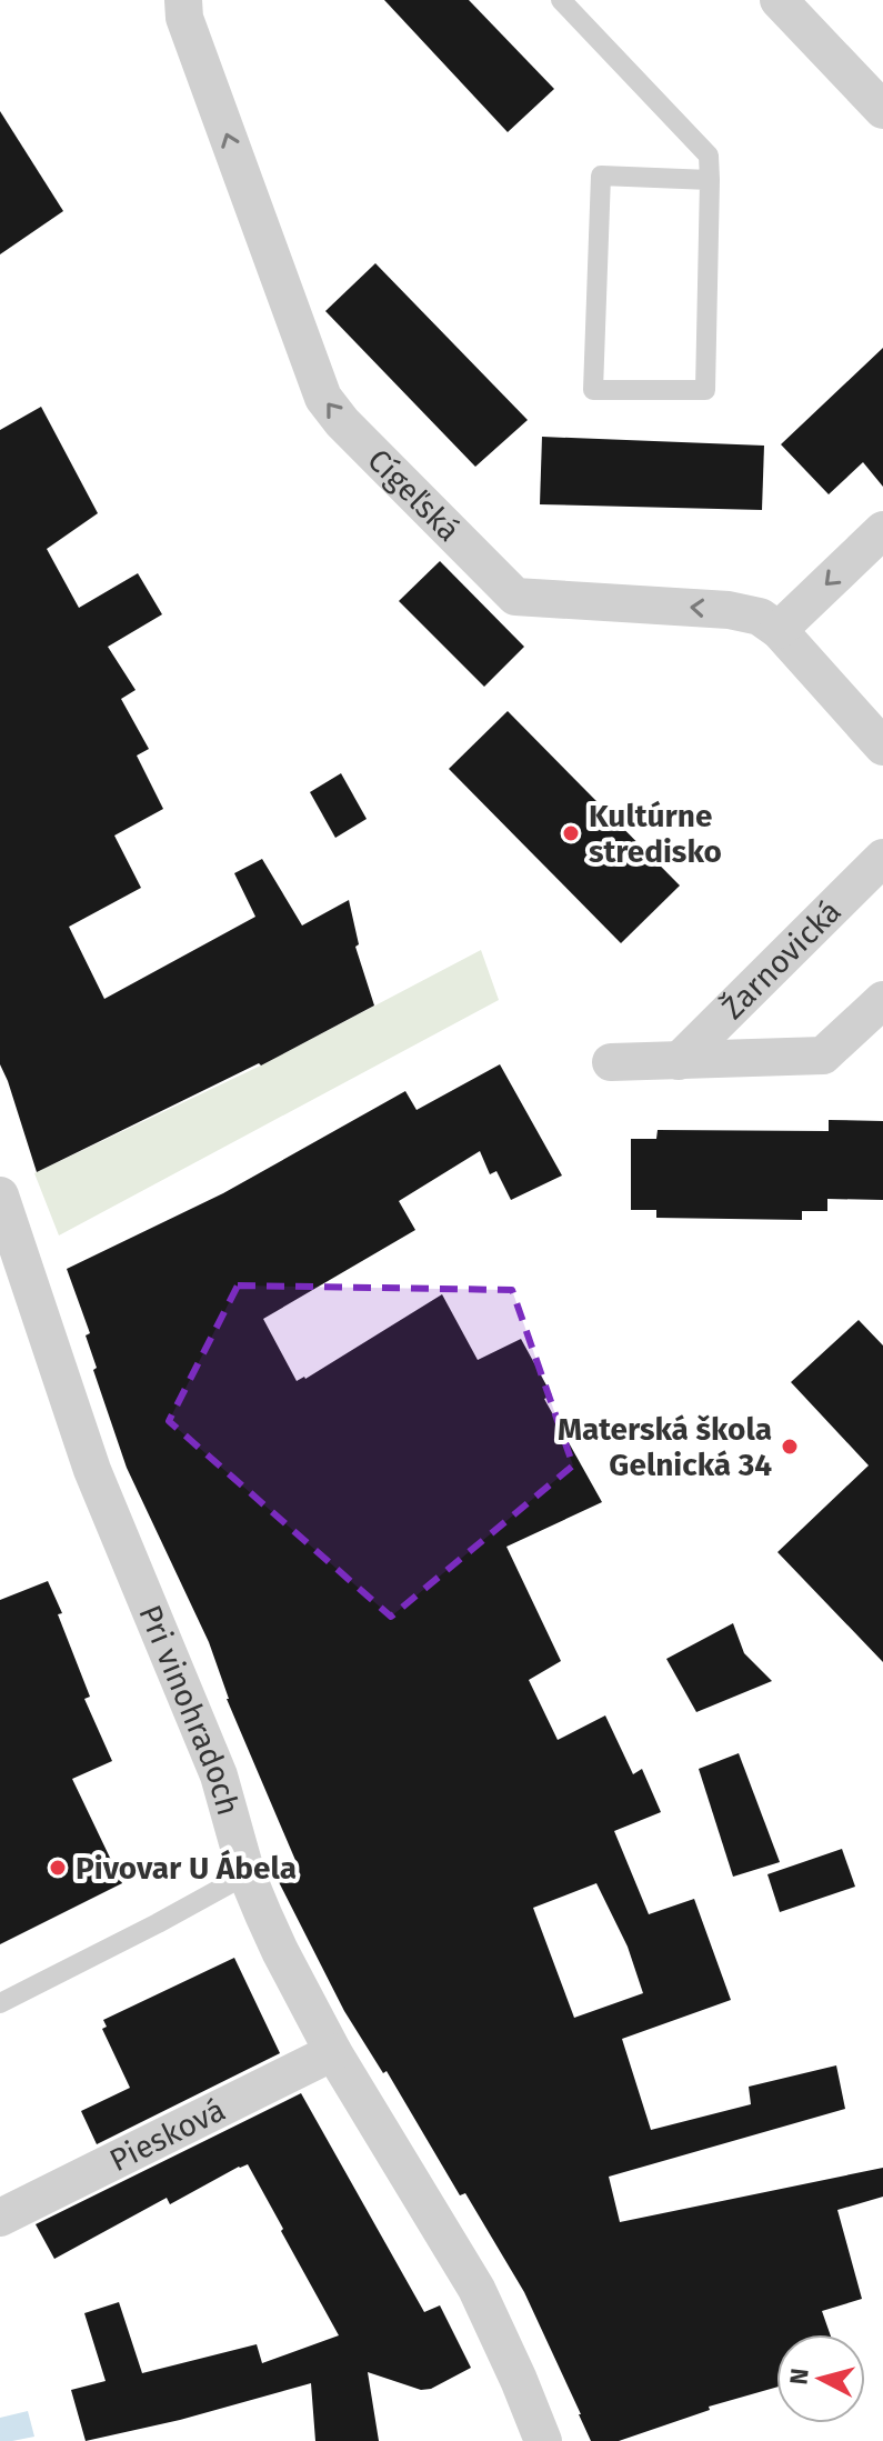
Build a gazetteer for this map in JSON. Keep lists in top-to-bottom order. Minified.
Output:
{"streets":{"street":["Cígeľská","Žarnovická","Pri vinohradoch","Piesková"]},"crossings":[["Pri vinohradoch","Piesková"]],"one_way":["Cígeľská"],"places":["Kultúrne stredisko","Materská škola Gelnická 34","Pivovar U Ábela"],"north":"left"}
